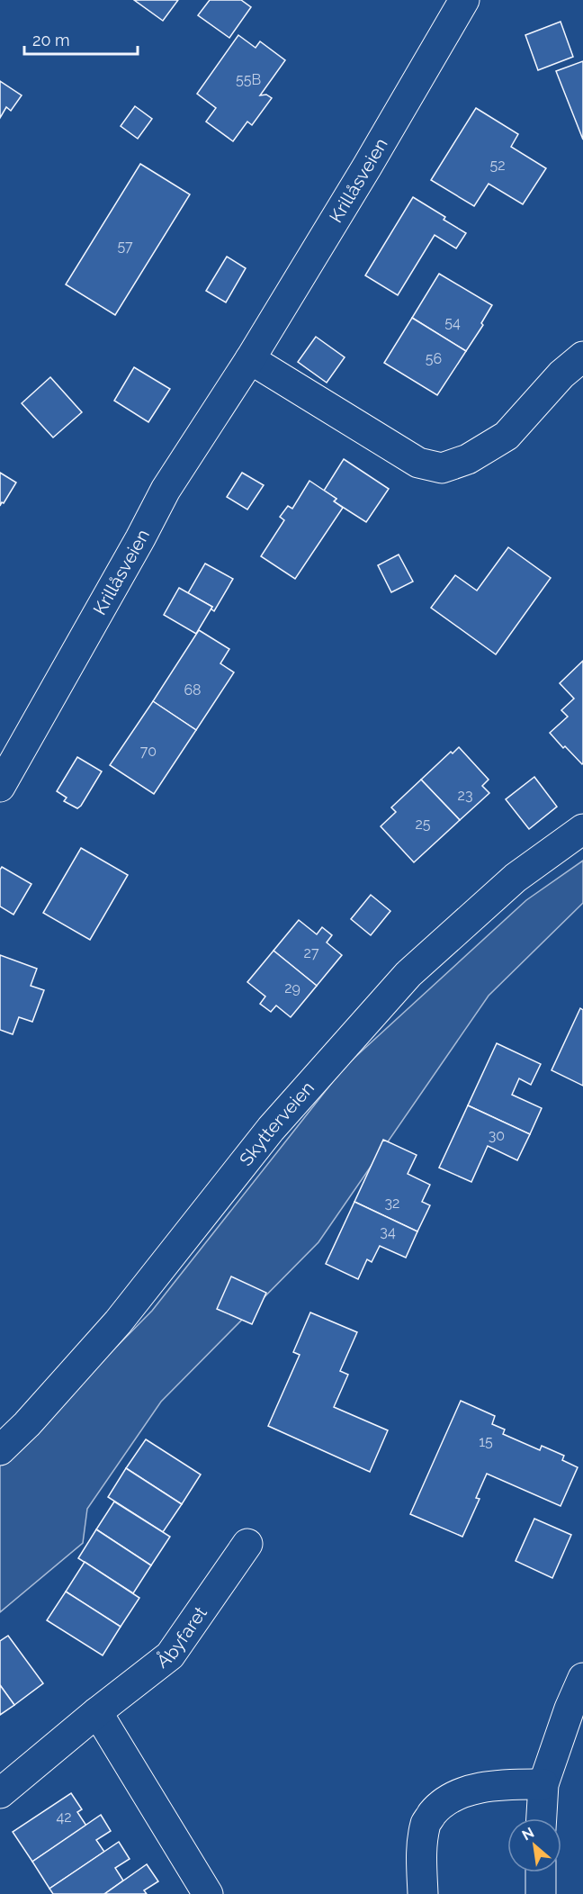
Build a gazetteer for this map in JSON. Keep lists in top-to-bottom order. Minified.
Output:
{"streets":{"street":["Krillåsveien","Skytterveien","Åbyfaret"]},"house_numbers":["55B","52","57","54","56","68","70","23","25","27","29","30","32","34","15","42"],"scale_bar":"20 m","north":"top left"}
